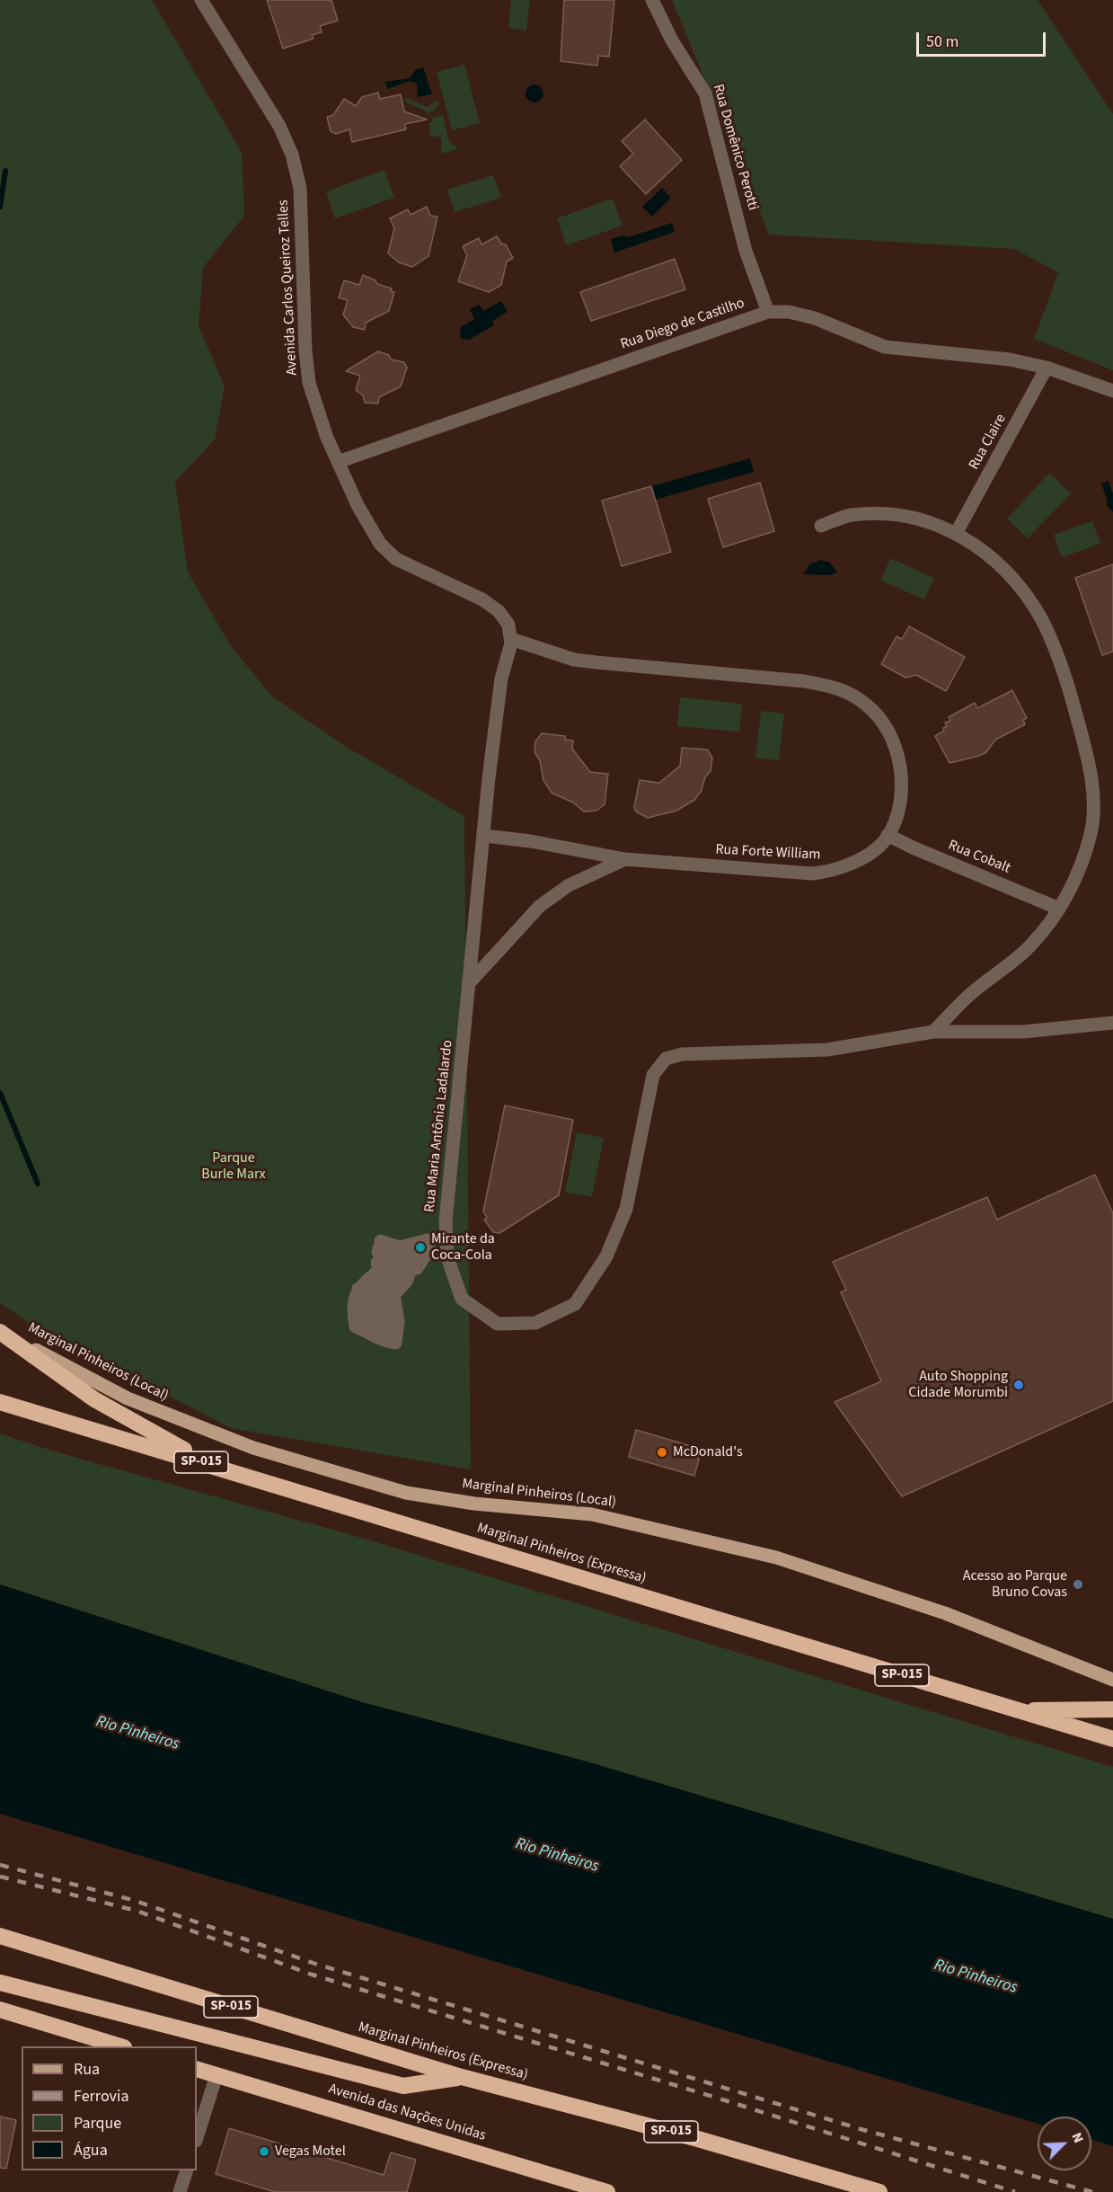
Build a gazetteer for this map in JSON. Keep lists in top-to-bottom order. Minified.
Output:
{"streets":{"highway":["SP-015","Marginal Pinheiros (Expressa)","Avenida das Nações Unidas"],"main road":["Marginal Pinheiros (Local)"],"street":["Rua Domênico Perotti","Avenida Carlos Queiroz Telles","Rua Diego de Castilho","Rua Claire","Rua Forte William","Rua Cobalt","Rua Maria Antônia Ladalardo"]},"crossings":[["Rua Domênico Perotti","Rua Diego de Castilho"],["Avenida Carlos Queiroz Telles","Rua Diego de Castilho"],["Avenida Carlos Queiroz Telles","Rua Forte William"],["Avenida Carlos Queiroz Telles","Rua Maria Antônia Ladalardo"],["Rua Diego de Castilho","Rua Claire"],["Rua Forte William","Rua Cobalt"],["Rua Forte William","Rua Maria Antônia Ladalardo"]],"water":["Rio Pinheiros"],"parks":["Parque Burle Marx"],"places":["Mirante da Coca-Cola","Auto Shopping Cidade Morumbi","McDonald's","Acesso ao Parque Bruno Covas","Vegas Motel"],"legend":["Rua","Ferrovia","Parque","Água"],"scale_bar":"50 m","north":"top right"}
